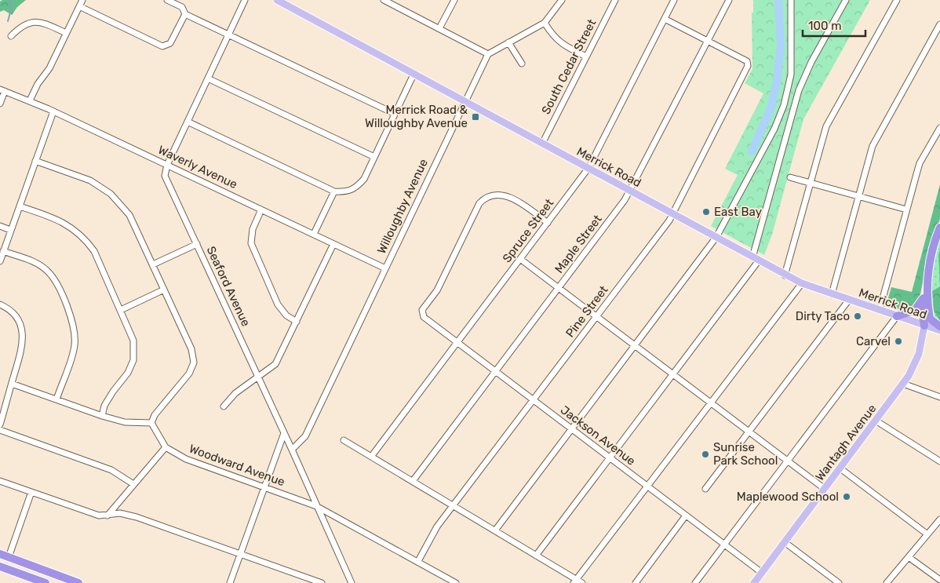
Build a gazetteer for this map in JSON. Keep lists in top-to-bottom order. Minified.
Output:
{"streets":{"main road":["Merrick Road","Wantagh Avenue"],"street":["South Cedar Street","Waverly Avenue","Willoughby Avenue","Spruce Street","Maple Street","Seaford Avenue","Pine Street","Jackson Avenue","Woodward Avenue"]},"crossings":[["South Cedar Street","Merrick Road"],["Waverly Avenue","Willoughby Avenue"],["Waverly Avenue","Seaford Avenue"],["Merrick Road","Willoughby Avenue"],["Merrick Road","Spruce Street"],["Merrick Road","Maple Street"],["Merrick Road","Pine Street"],["Merrick Road","Wantagh Avenue"],["Willoughby Avenue","Seaford Avenue"],["Spruce Street","Jackson Avenue"],["Maple Street","Pine Street"],["Maple Street","Jackson Avenue"],["Seaford Avenue","Woodward Avenue"],["Pine Street","Jackson Avenue"],["Pine Street","Woodward Avenue"],["Jackson Avenue","Wantagh Avenue"]],"places":{"transit":["Merrick Road & Willoughby Avenue"],"other":["East Bay","Dirty Taco","Carvel","Sunrise Park School","Maplewood School"]},"scale_bar":"100 m"}
